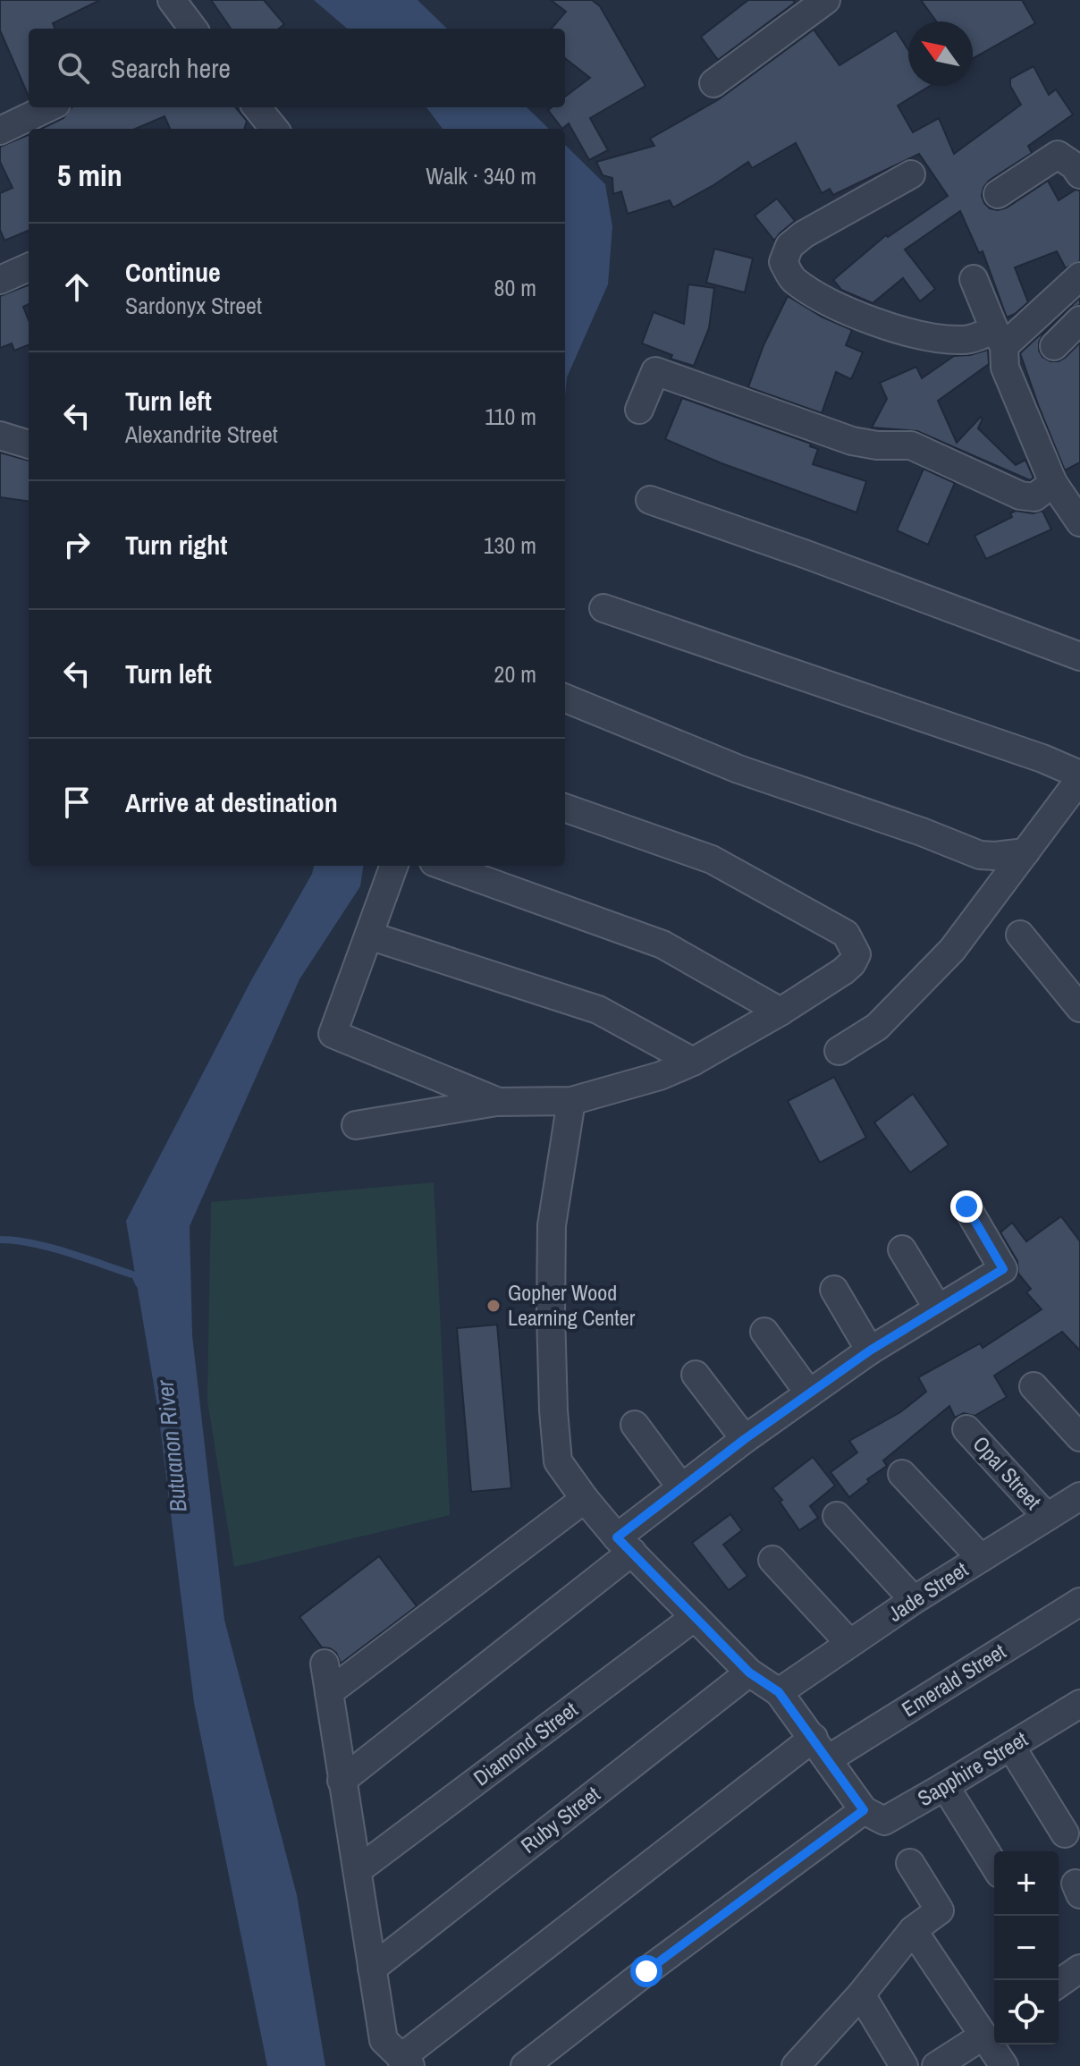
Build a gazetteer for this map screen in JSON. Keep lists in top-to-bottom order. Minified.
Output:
{"streets":{"street":["Opal Street","Jade Street","Emerald Street","Diamond Street","Sapphire Street","Ruby Street"]},"crossings":[["Opal Street","Jade Street"]],"water":["Butuanon River"],"places":["Gopher Wood Learning Center"],"north":"top left","page":{"search":"Search here","heading":["5 min","Walk · 340 m"],"list":[["Continue","Sardonyx Street","80 m"],["Turn left","Alexandrite Street","110 m"],["Turn right","130 m"],["Turn left","20 m"],"Arrive at destination"],"map_buttons":["+","−"]}}
